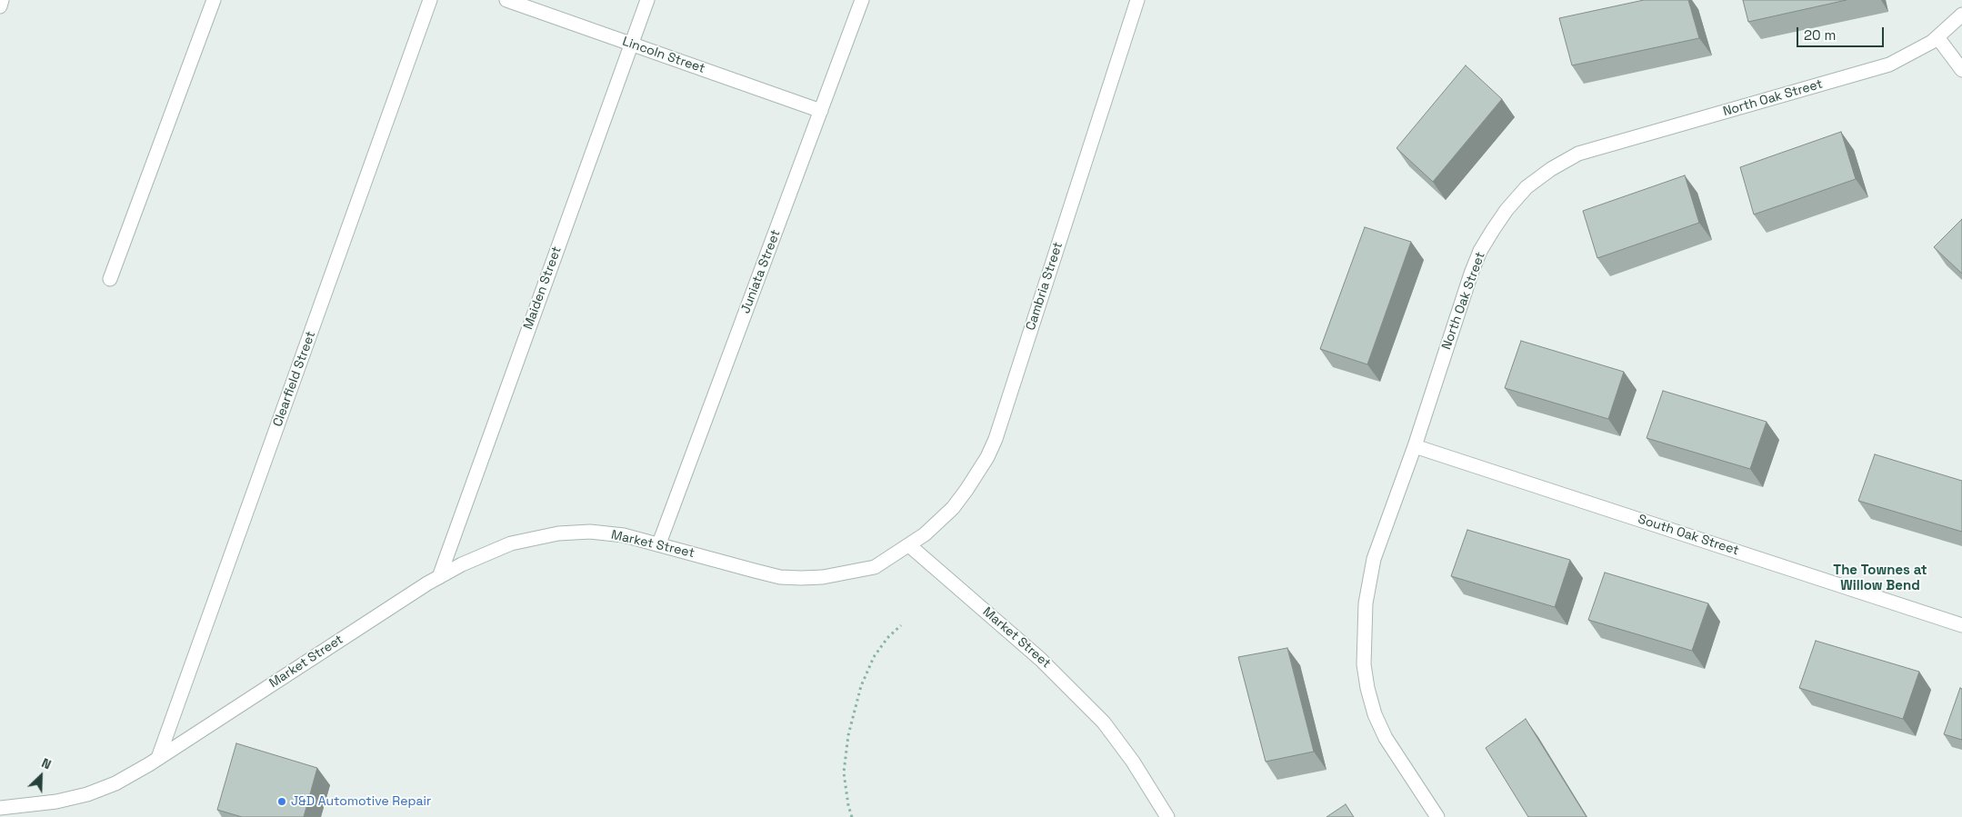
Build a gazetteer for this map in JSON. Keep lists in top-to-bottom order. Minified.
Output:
{"streets":{"street":["Lincoln Street","North Oak Street","Juniata Street","Cambria Street","Maiden Street","Clearfield Street","South Oak Street","Market Street"]},"crossings":[["Lincoln Street","Juniata Street"],["Lincoln Street","Maiden Street"],["North Oak Street","South Oak Street"],["Juniata Street","Market Street"],["Cambria Street","Market Street"],["Maiden Street","Market Street"],["Clearfield Street","Market Street"]],"districts":["The Townes at Willow Bend"],"places":["J&D Automotive Repair"],"scale_bar":"20 m","north":"top right"}
